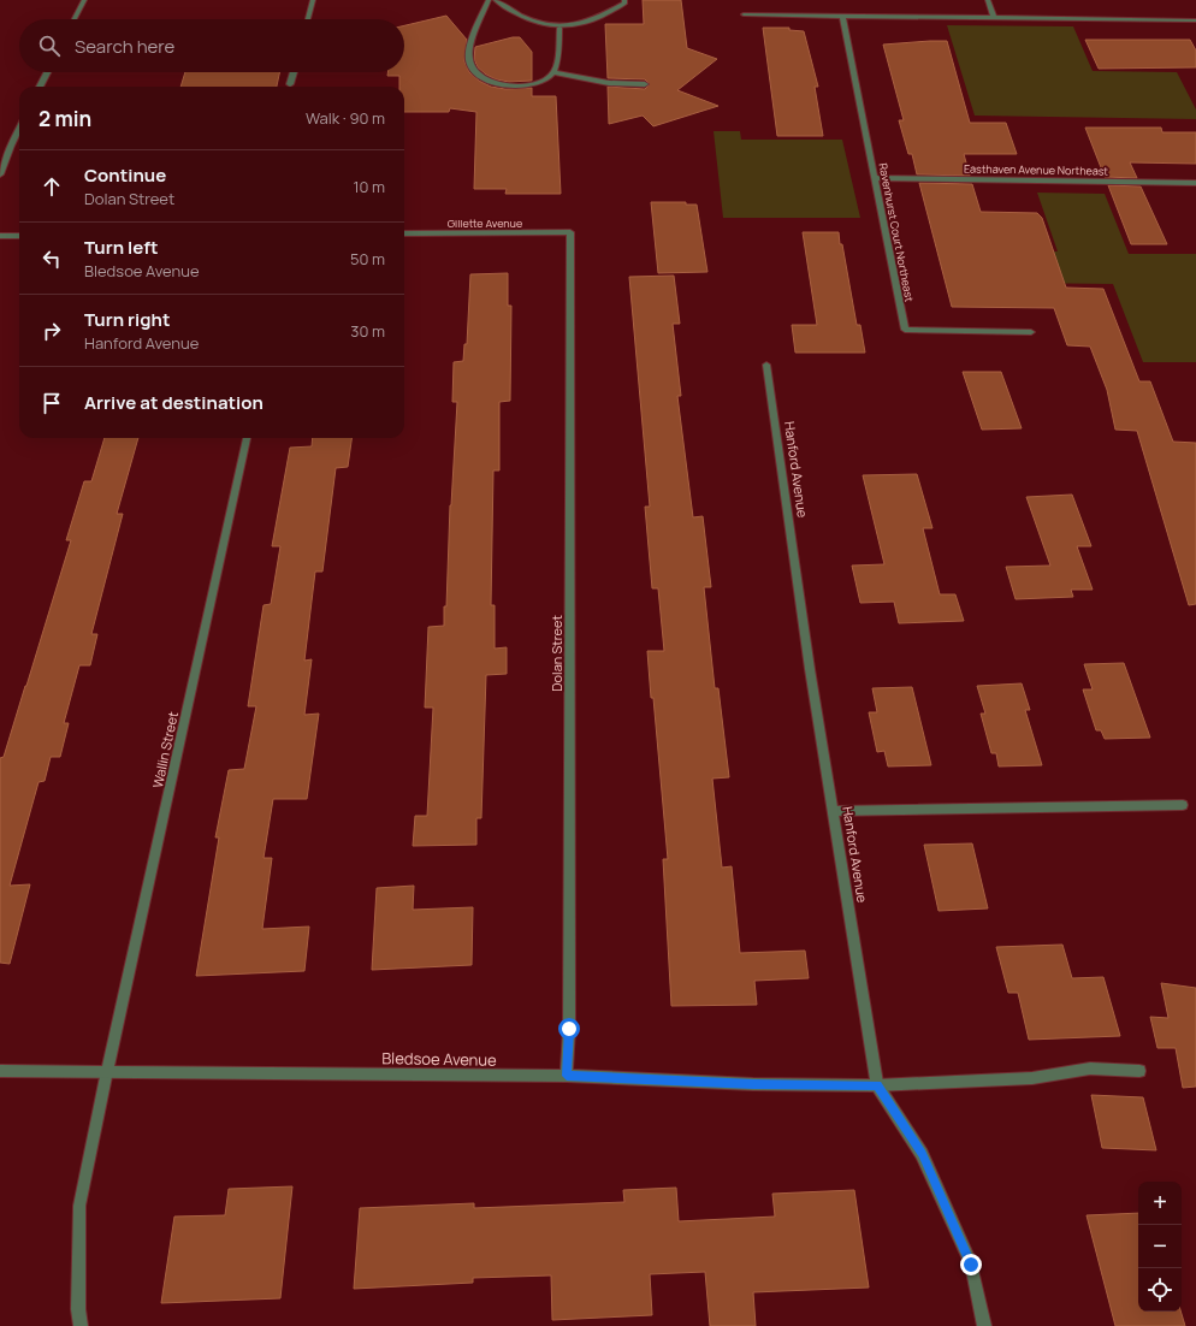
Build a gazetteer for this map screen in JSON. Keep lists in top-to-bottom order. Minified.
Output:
{"streets":{"street":["Easthaven Avenue Northeast","Gillette Avenue","Ravenhurst Court Northeast","Hanford Avenue","Dolan Street","Wallin Street","Bledsoe Avenue"]},"crossings":[["Easthaven Avenue Northeast","Ravenhurst Court Northeast"],["Gillette Avenue","Dolan Street"],["Hanford Avenue","Bledsoe Avenue"],["Dolan Street","Bledsoe Avenue"],["Wallin Street","Bledsoe Avenue"]],"page":{"search":"Search here","heading":["2 min","Walk · 90 m"],"list":[["Continue","Dolan Street","10 m"],["Turn left","Bledsoe Avenue","50 m"],["Turn right","Hanford Avenue","30 m"],"Arrive at destination"],"map_buttons":["+","−"]}}
